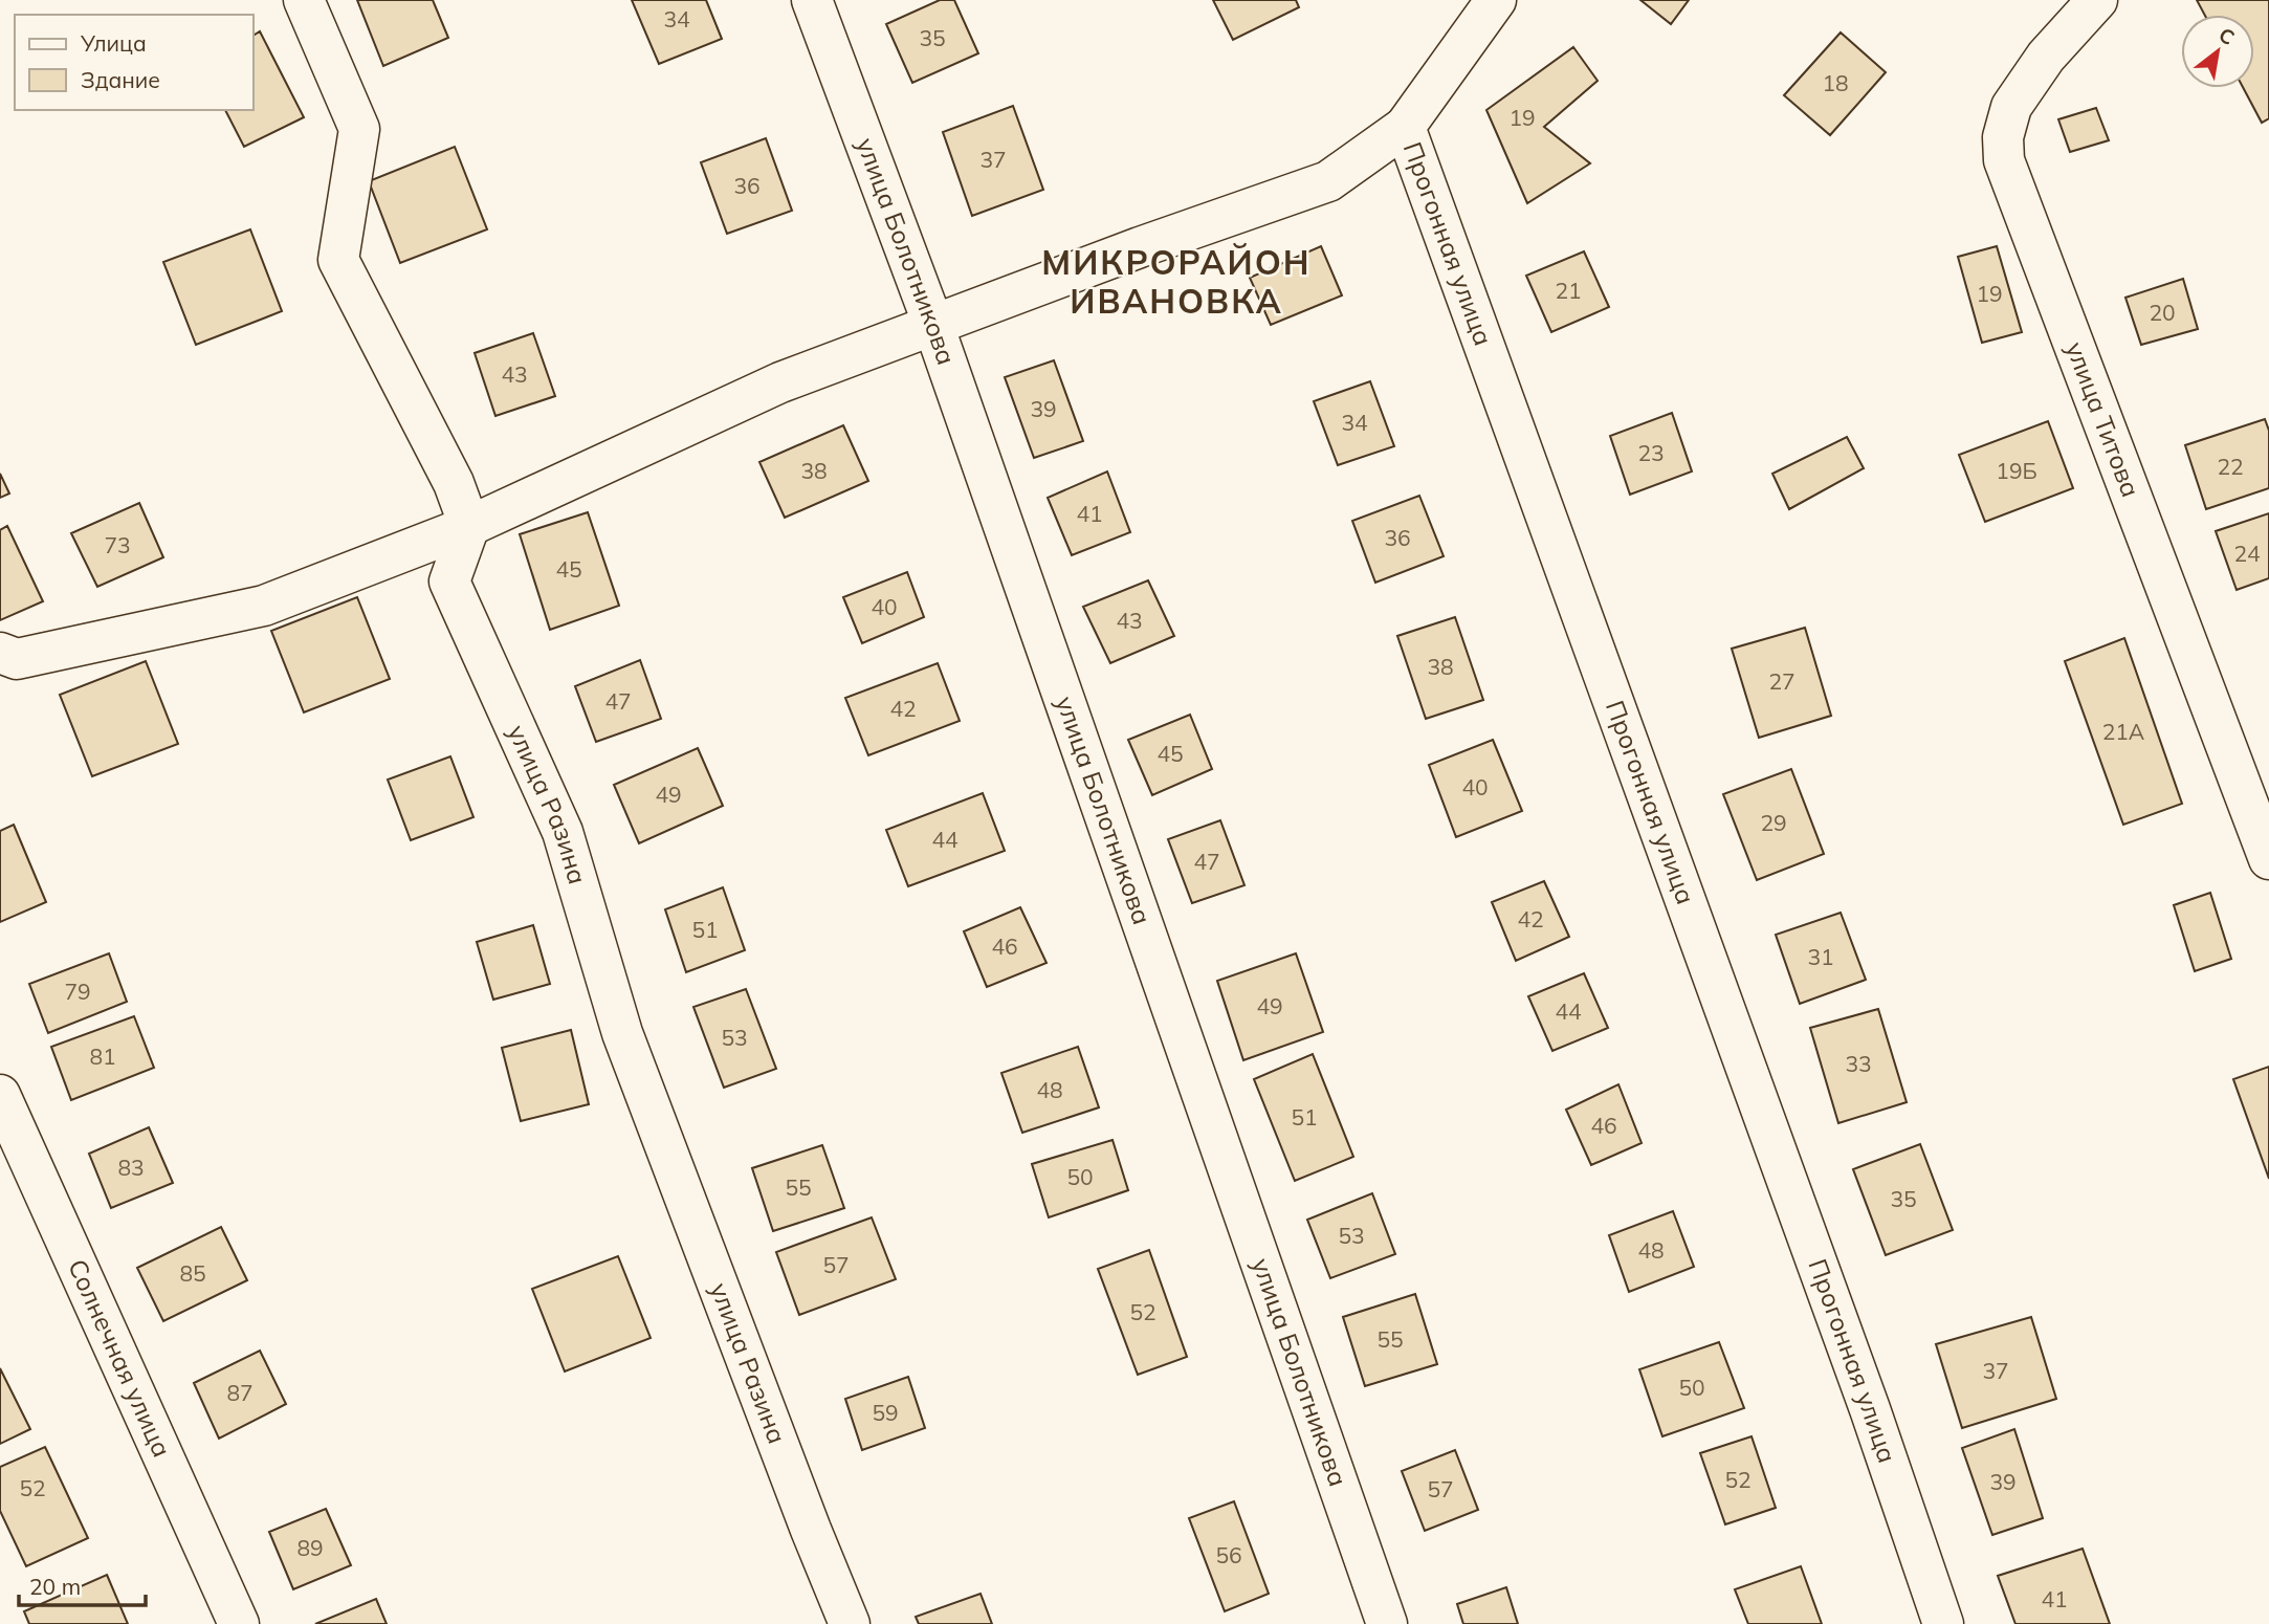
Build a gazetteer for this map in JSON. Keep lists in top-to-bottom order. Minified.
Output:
{"streets":{"street":["Прогонная улица","улица Болотникова","улица Титова","улица Разина","Солнечная улица"]},"districts":["МИКРОРАЙОН ИВАНОВКА"],"house_numbers":["34","35","18","19","37","36","21","19","20","43","39","34","23","22","38","19Б","41","36","73","24","45","40","43","38","27","47","42","21А","45","40","49","29","44","47","42","51","46","31","79","49","44","53","81","33","48","51","46","83","50","55","35","53","48","57","85","52","55","37","50","87","59","52","39","52","57","89","56","41"],"legend":["Улица","Здание"],"scale_bar":"20 m","north":"top right"}
